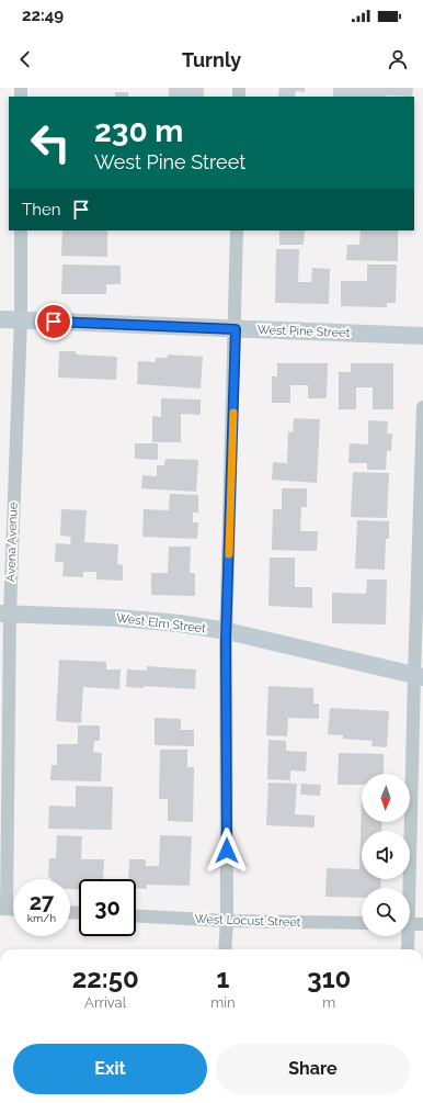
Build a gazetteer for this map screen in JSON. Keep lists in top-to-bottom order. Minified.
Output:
{"streets":{"street":["West Pine Street","Avena Avenue","West Elm Street","West Locust Street"]},"crossings":[["West Pine Street","Avena Avenue"],["Avena Avenue","West Elm Street"]],"north":"bottom","page":{"status":"22:49","header":"Turnly","turn":["230 m","West Pine Street"],"then":"Then","speed":"27 km/h","limit":"30","eta":["22:50","Arrival","1","min","310","m"],"buttons":["Exit","Share"]}}
